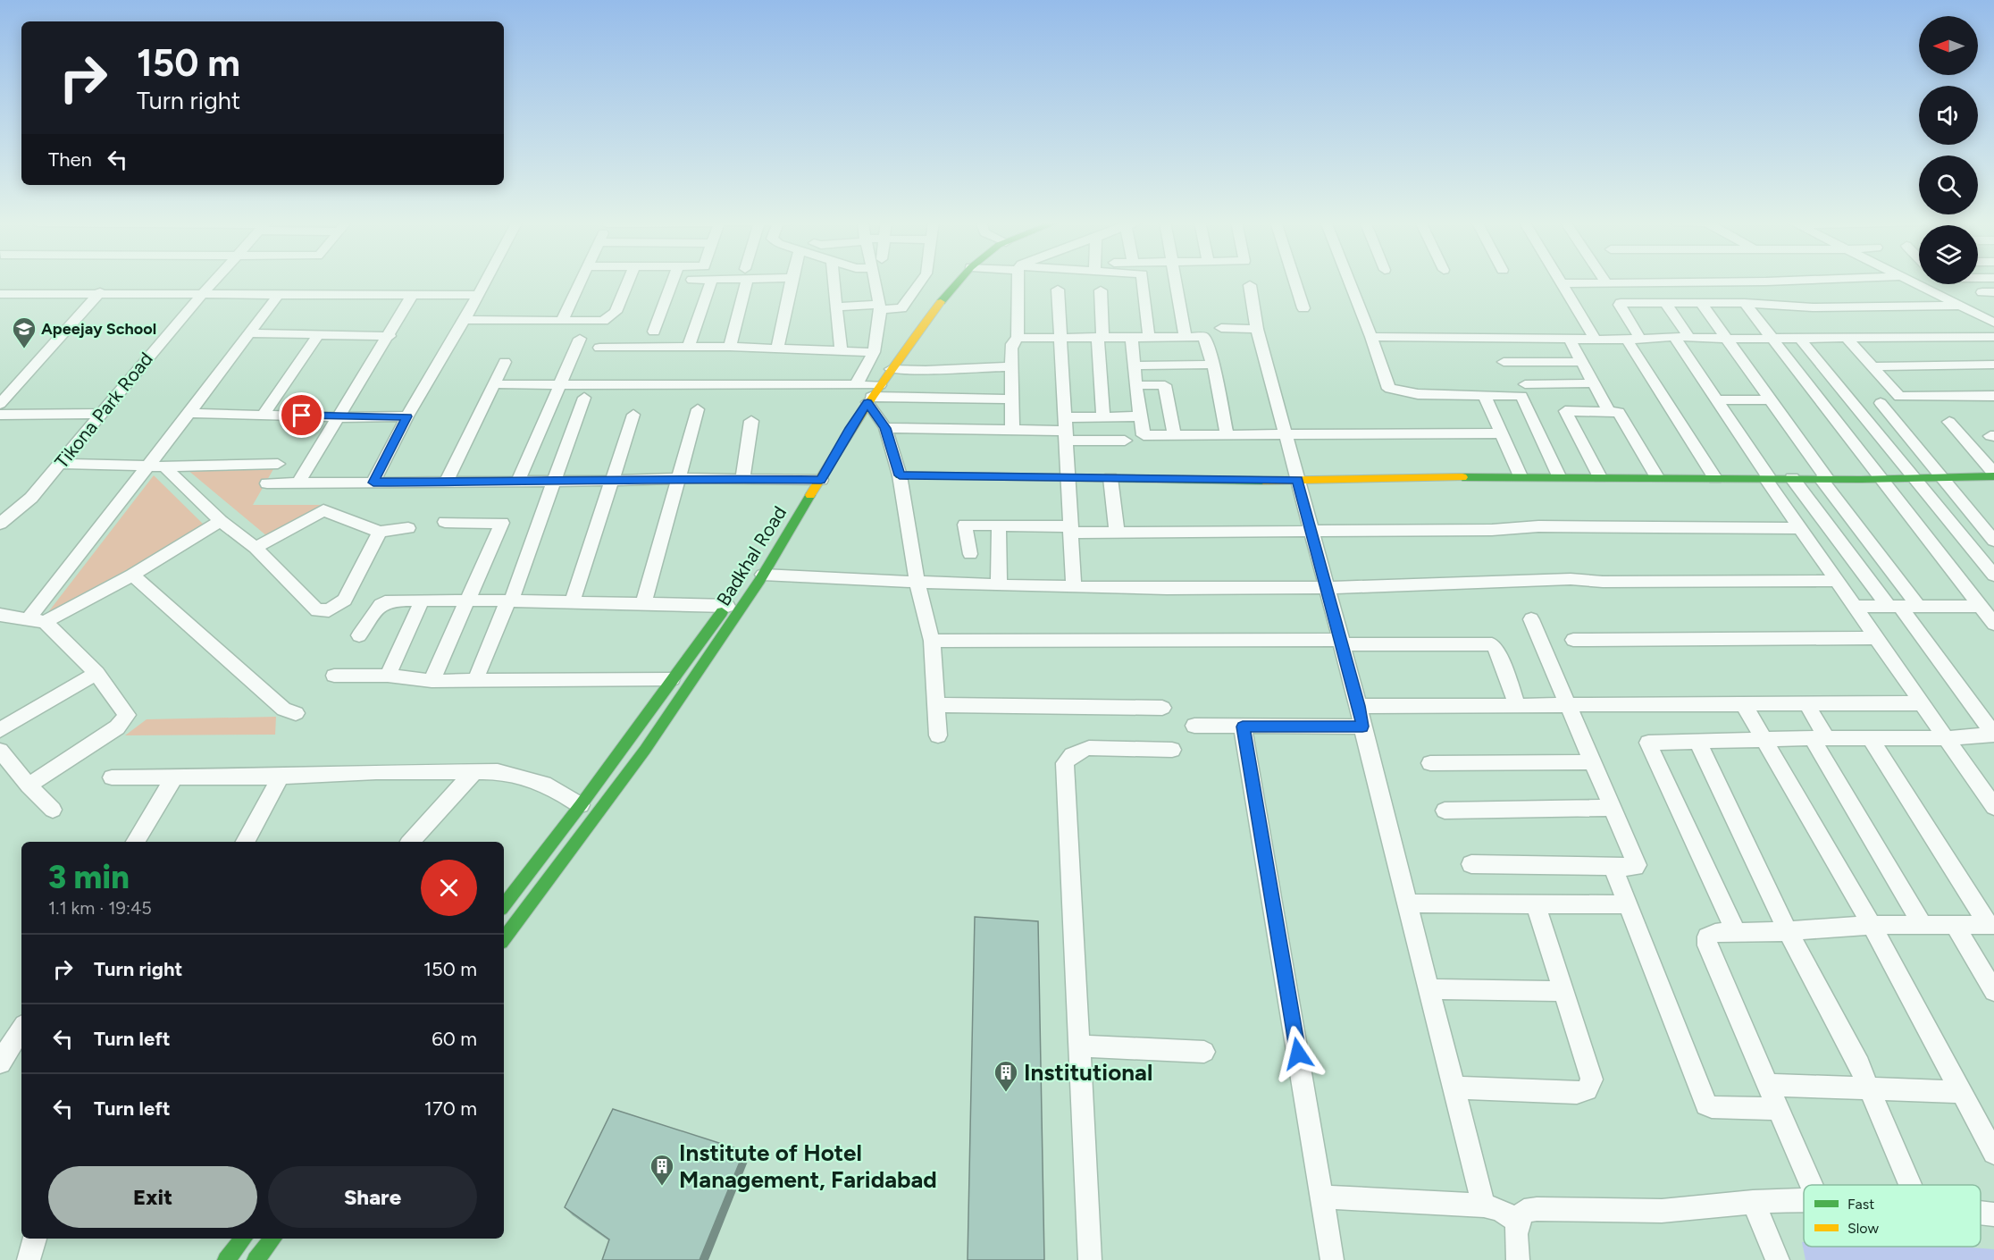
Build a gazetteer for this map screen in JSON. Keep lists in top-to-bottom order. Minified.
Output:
{"streets":{"street":["Tikona Park Road","Badkhal Road"]},"places":{"school or university":["Apeejay School"],"building":["Institutional","Institute of Hotel Management, Faridabad"]},"legend":["Fast","Slow"],"north":"left","page":{"turn":["150 m","Turn right"],"then":"Then","heading":["3 min","1.1 km · 19:45"],"list":[{"name":"Turn right","value":"150 m"},{"name":"Turn left","value":"60 m"},{"name":"Turn left","value":"170 m"}],"buttons":["Exit","Share"]}}
